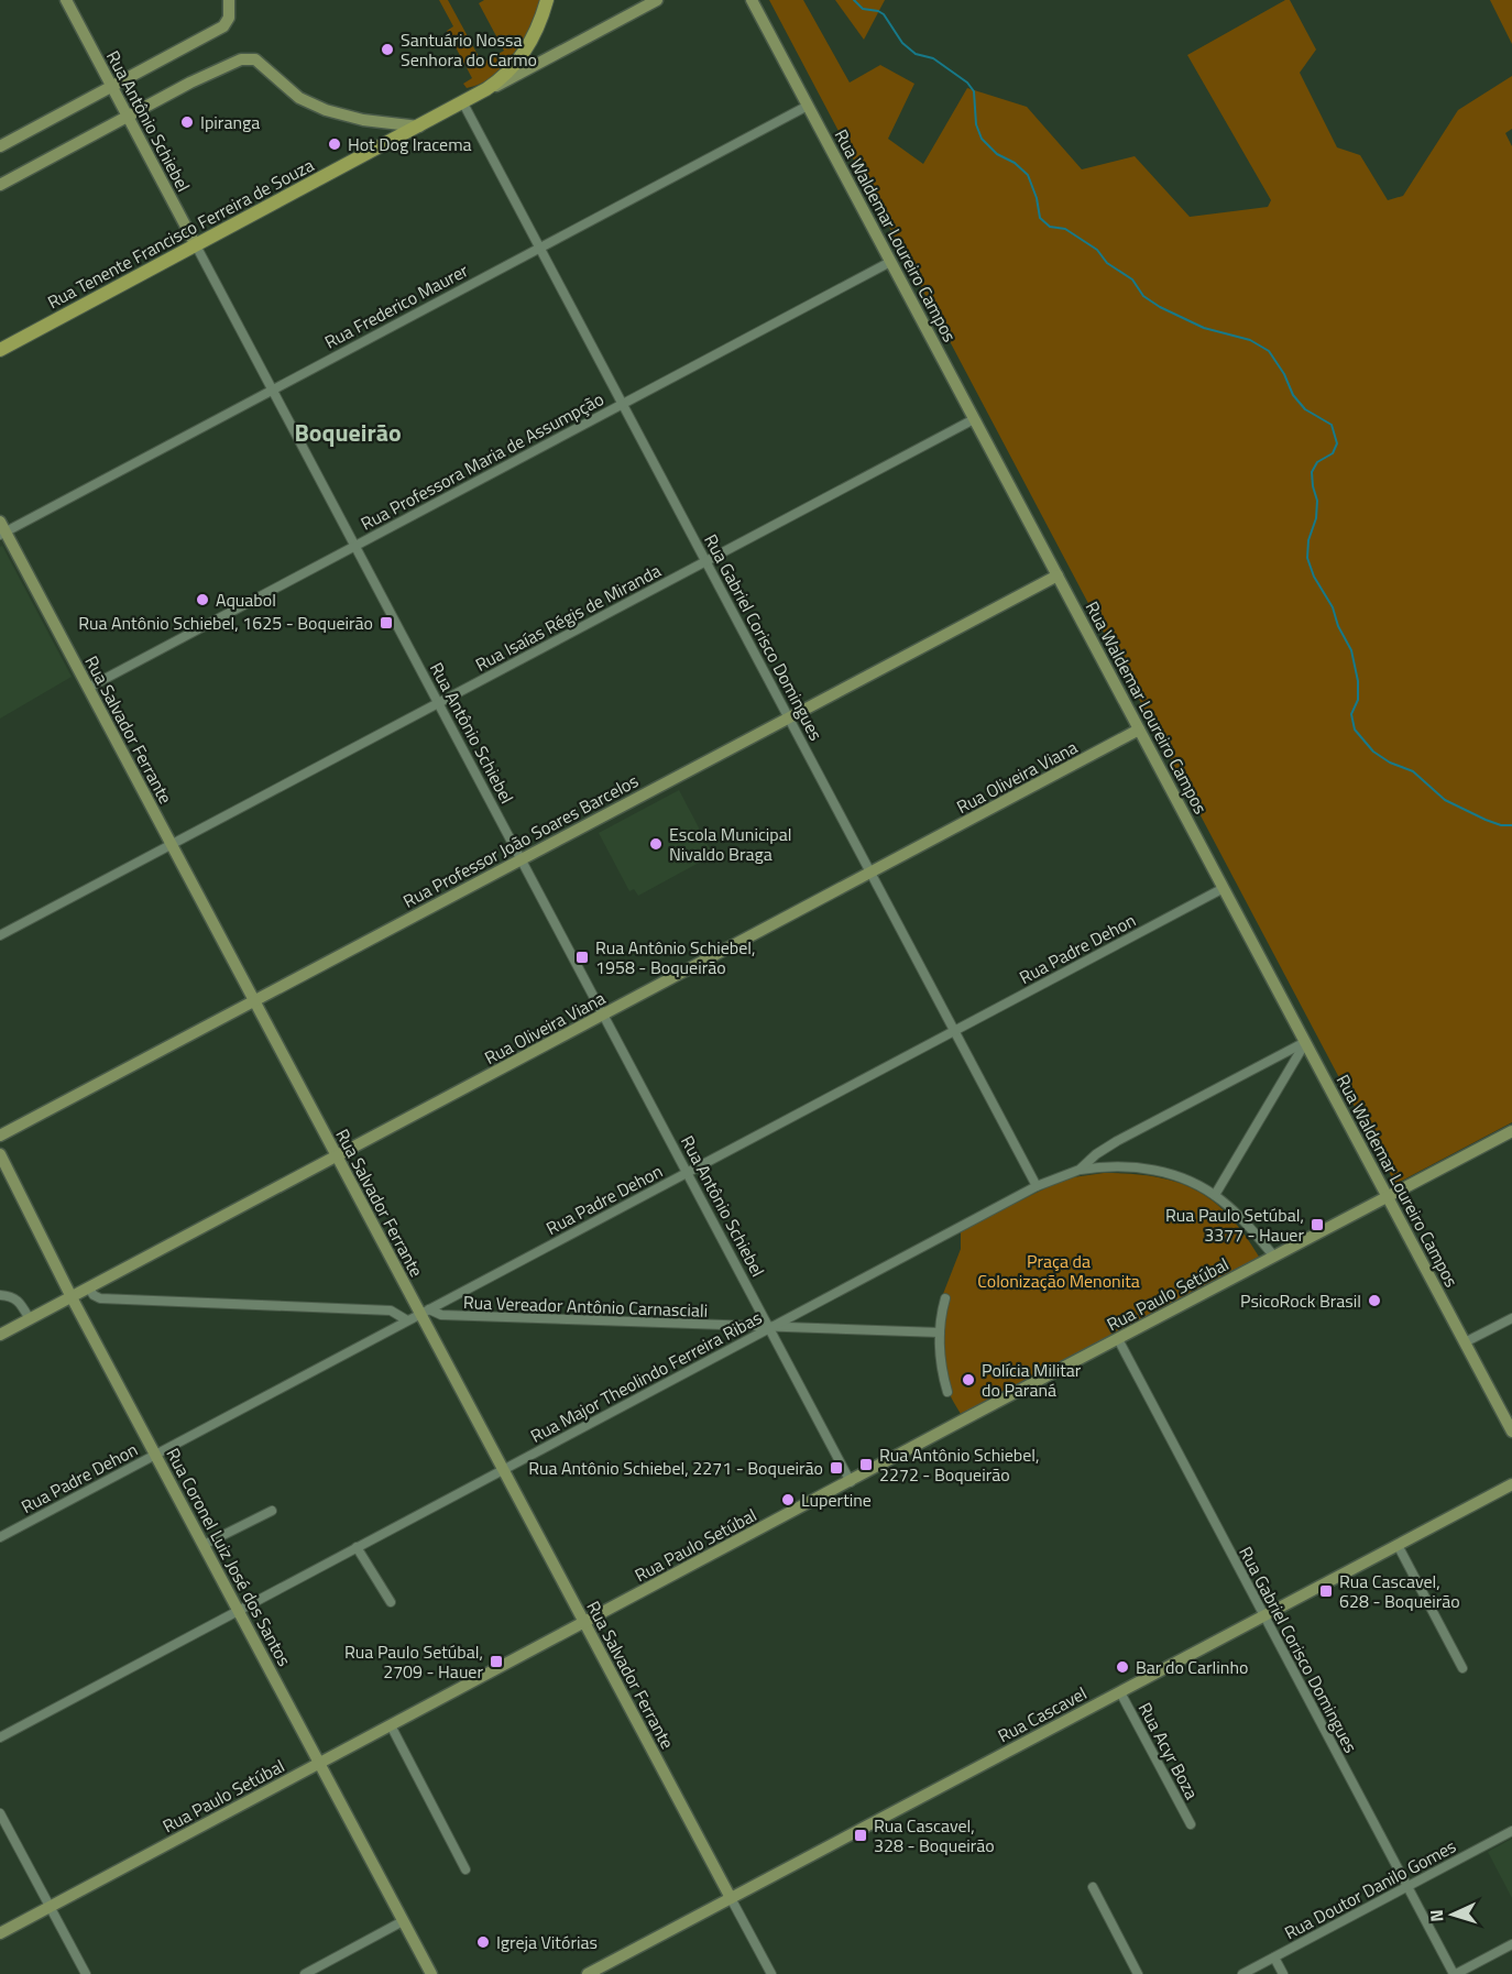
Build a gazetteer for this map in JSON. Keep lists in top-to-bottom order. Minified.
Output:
{"streets":{"main road":["Rua Antônio Schiebel","Rua Tenente Francisco Ferreira de Souza","Rua Waldemar Loureiro Campos","Rua Salvador Ferrante","Rua Oliveira Viana","Rua Professor João Soares Barcelos","Rua Paulo Setúbal","Rua Coronel Luiz José dos Santos","Rua Cascavel"],"street":["Rua Frederico Maurer","Rua Professora Maria de Assumpção","Rua Isaías Régis de Miranda","Rua Gabriel Corisco Domingues","Rua Padre Dehon","Rua Vereador Antônio Carnasciali","Rua Major Theolindo Ferreira Ribas","Rua Acyr Boza","Rua Doutor Danilo Gomes"]},"crossings":[["Rua Antônio Schiebel","Rua Tenente Francisco Ferreira de Souza"],["Rua Antônio Schiebel","Rua Frederico Maurer"],["Rua Antônio Schiebel","Rua Professora Maria de Assumpção"],["Rua Antônio Schiebel","Rua Isaías Régis de Miranda"],["Rua Antônio Schiebel","Rua Oliveira Viana"],["Rua Antônio Schiebel","Rua Professor João Soares Barcelos"],["Rua Antônio Schiebel","Rua Padre Dehon"],["Rua Antônio Schiebel","Rua Paulo Setúbal"],["Rua Antônio Schiebel","Rua Vereador Antônio Carnasciali"],["Rua Antônio Schiebel","Rua Major Theolindo Ferreira Ribas"],["Rua Tenente Francisco Ferreira de Souza","Rua Gabriel Corisco Domingues"],["Rua Waldemar Loureiro Campos","Rua Frederico Maurer"],["Rua Waldemar Loureiro Campos","Rua Professora Maria de Assumpção"],["Rua Waldemar Loureiro Campos","Rua Isaías Régis de Miranda"],["Rua Waldemar Loureiro Campos","Rua Oliveira Viana"],["Rua Waldemar Loureiro Campos","Rua Professor João Soares Barcelos"],["Rua Waldemar Loureiro Campos","Rua Padre Dehon"],["Rua Waldemar Loureiro Campos","Rua Paulo Setúbal"],["Rua Waldemar Loureiro Campos","Rua Major Theolindo Ferreira Ribas"],["Rua Frederico Maurer","Rua Gabriel Corisco Domingues"],["Rua Frederico Maurer","Rua Salvador Ferrante"],["Rua Professora Maria de Assumpção","Rua Gabriel Corisco Domingues"],["Rua Professora Maria de Assumpção","Rua Salvador Ferrante"],["Rua Isaías Régis de Miranda","Rua Gabriel Corisco Domingues"],["Rua Isaías Régis de Miranda","Rua Salvador Ferrante"],["Rua Gabriel Corisco Domingues","Rua Oliveira Viana"],["Rua Gabriel Corisco Domingues","Rua Professor João Soares Barcelos"],["Rua Gabriel Corisco Domingues","Rua Padre Dehon"],["Rua Gabriel Corisco Domingues","Rua Paulo Setúbal"],["Rua Gabriel Corisco Domingues","Rua Major Theolindo Ferreira Ribas"],["Rua Gabriel Corisco Domingues","Rua Cascavel"],["Rua Gabriel Corisco Domingues","Rua Doutor Danilo Gomes"],["Rua Salvador Ferrante","Rua Oliveira Viana"],["Rua Salvador Ferrante","Rua Professor João Soares Barcelos"],["Rua Salvador Ferrante","Rua Padre Dehon"],["Rua Salvador Ferrante","Rua Paulo Setúbal"],["Rua Salvador Ferrante","Rua Vereador Antônio Carnasciali"],["Rua Salvador Ferrante","Rua Major Theolindo Ferreira Ribas"],["Rua Salvador Ferrante","Rua Cascavel"],["Rua Oliveira Viana","Rua Coronel Luiz José dos Santos"],["Rua Padre Dehon","Rua Vereador Antônio Carnasciali"],["Rua Padre Dehon","Rua Coronel Luiz José dos Santos"],["Rua Paulo Setúbal","Rua Coronel Luiz José dos Santos"],["Rua Vereador Antônio Carnasciali","Rua Major Theolindo Ferreira Ribas"],["Rua Major Theolindo Ferreira Ribas","Rua Coronel Luiz José dos Santos"],["Rua Cascavel","Rua Acyr Boza"]],"districts":["Boqueirão"],"parks":["Praça da Colonização Menonita"],"places":{"other":["Santuário Nossa Senhora do Carmo","Ipiranga","Hot Dog Iracema","Aquabol","Escola Municipal Nivaldo Braga","PsicoRock Brasil","Polícia Militar do Paraná","Lupertine","Bar do Carlinho","Igreja Vitórias"],"transit":["Rua Antônio Schiebel, 1625 - Boqueirão","Rua Antônio Schiebel, 1958 - Boqueirão","Rua Paulo Setúbal, 3377 - Hauer","Rua Antônio Schiebel, 2272 - Boqueirão","Rua Antônio Schiebel, 2271 - Boqueirão","Rua Cascavel, 628 - Boqueirão","Rua Paulo Setúbal, 2709 - Hauer","Rua Cascavel, 328 - Boqueirão"]},"north":"left"}
